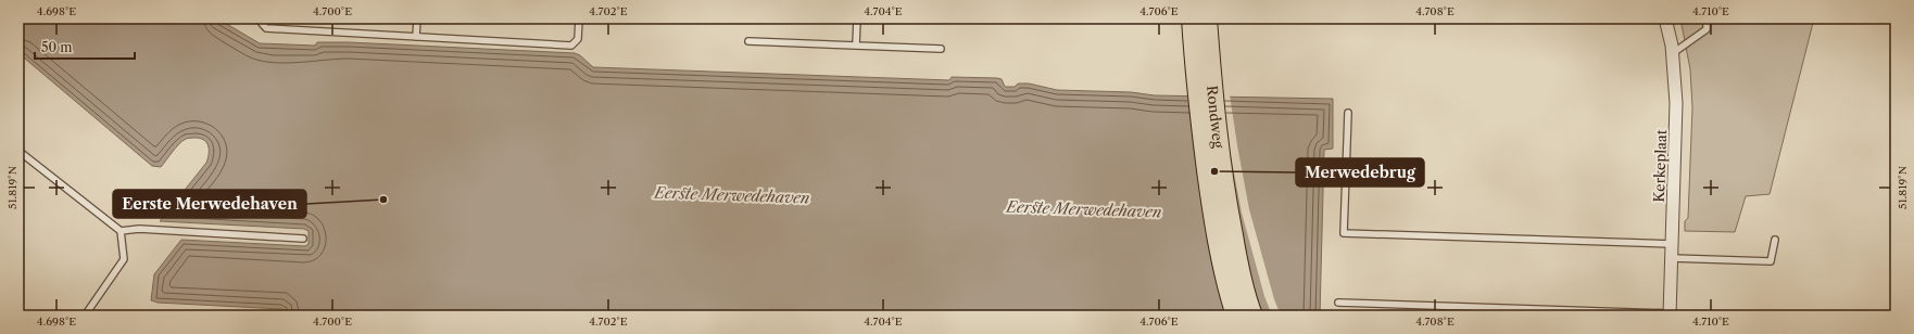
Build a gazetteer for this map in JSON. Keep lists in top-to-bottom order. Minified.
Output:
{"streets":{"main road":["Rondweg"],"street":["Kerkeplaat"]},"water":["Eerste Merwedehaven"],"places":["Merwedebrug","Eerste Merwedehaven"],"scale_bar":"50 m","coordinates":["4.698°E","4.700°E","4.702°E","4.704°E","4.706°E","4.708°E","4.710°E","51.819°N"]}
